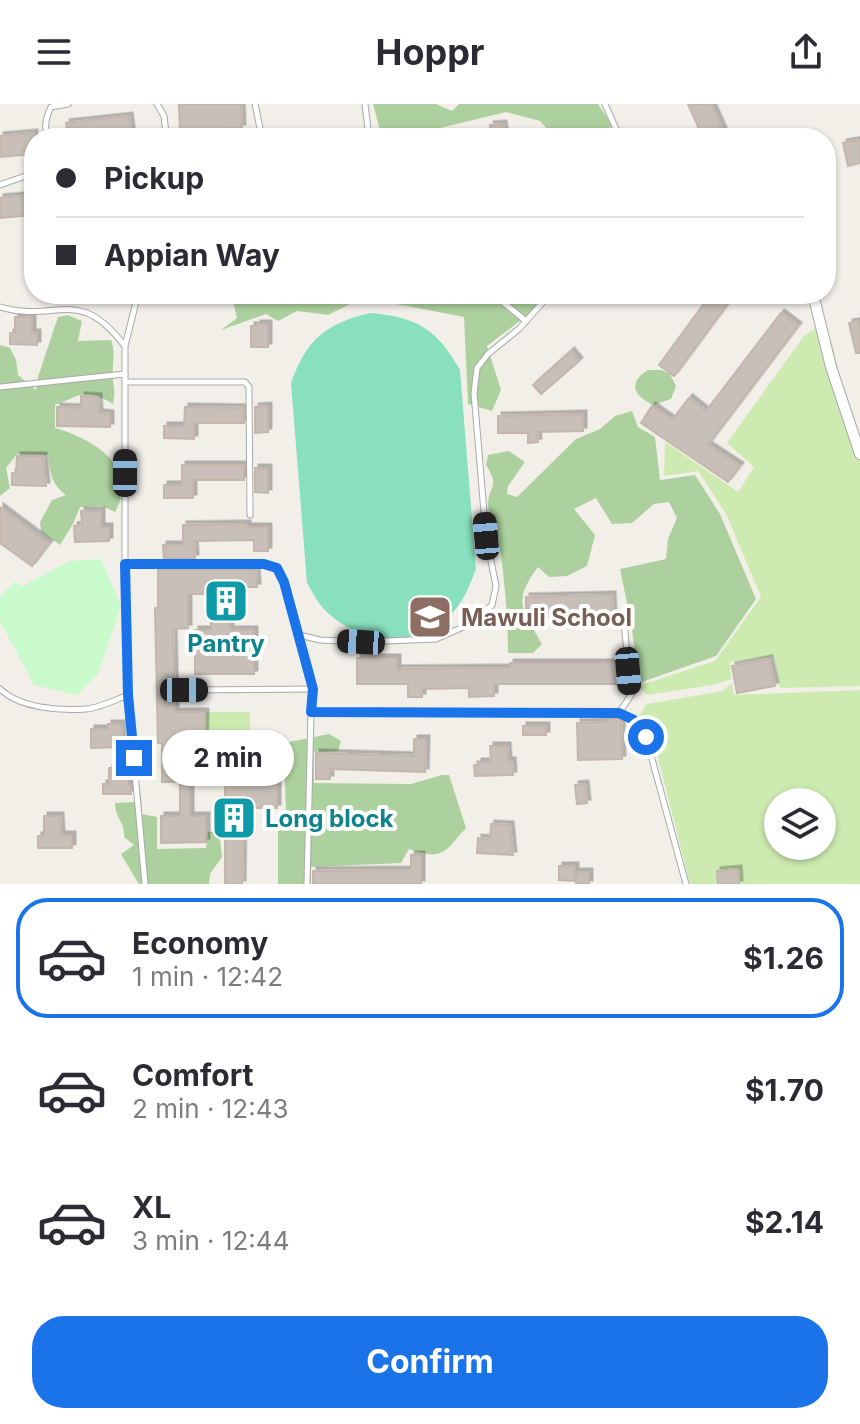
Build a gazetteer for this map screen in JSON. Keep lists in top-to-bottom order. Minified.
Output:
{"places":{"building":["Pantry","Long block"],"school or university":["Mawuli School"]},"page":{"header":"Hoppr","banner":["Pickup","Appian Way"],"bubble":"2 min","list":[{"name":"Economy","note":"1 min · 12:42","value":"$1.26"},{"name":"Comfort","note":"2 min · 12:43","value":"$1.70"},{"name":"XL","note":"3 min · 12:44","value":"$2.14"}],"buttons":"Confirm"}}
